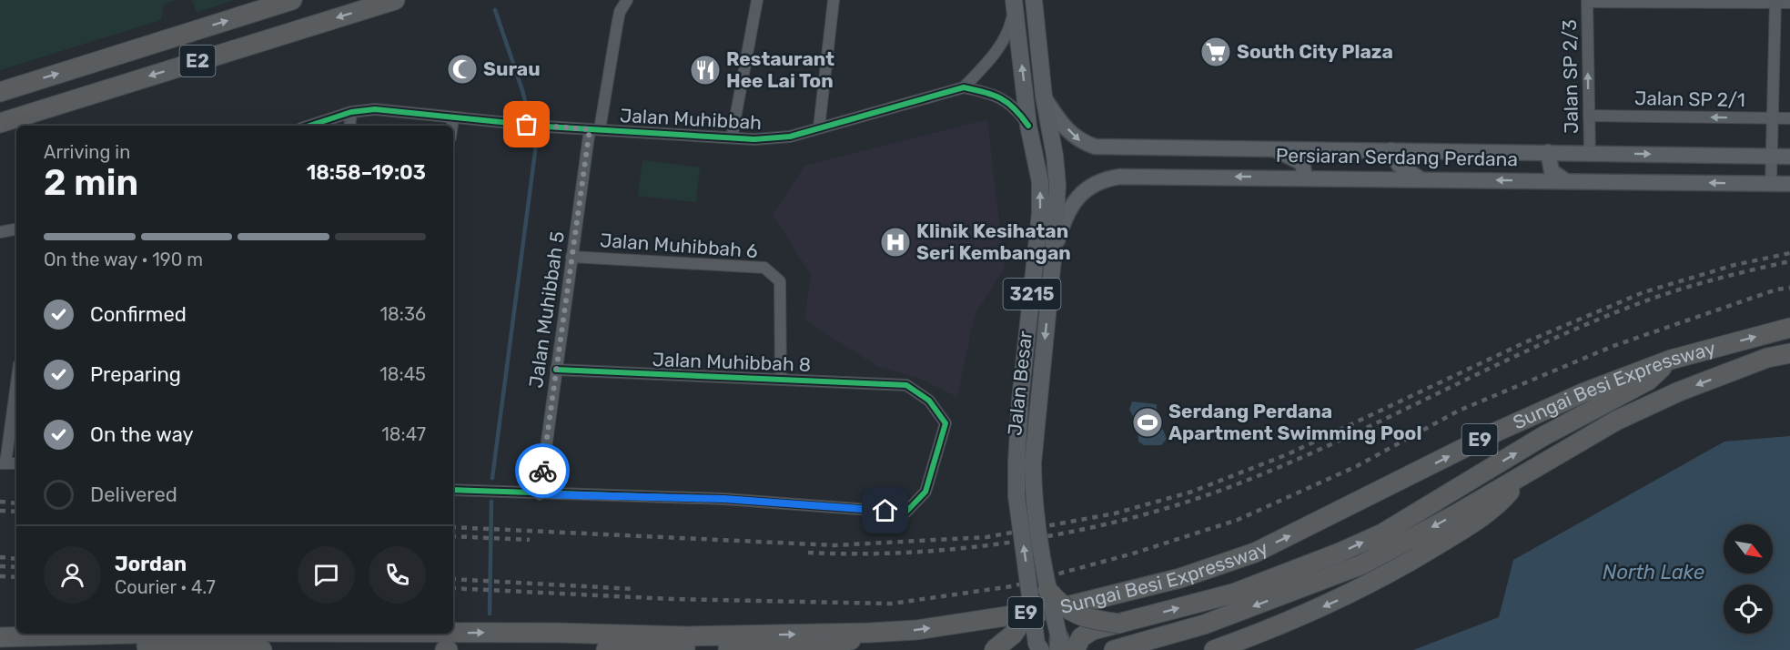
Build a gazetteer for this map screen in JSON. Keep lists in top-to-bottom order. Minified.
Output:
{"streets":{"highway":["E2","Sungai Besi Expressway","E9"],"main road":["Persiaran Serdang Perdana","3215","Jalan Besar"],"street":["Jalan SP 2/3","Jalan SP 2/1","Jalan Muhibbah","Jalan Muhibbah 6","Jalan Muhibbah 5","Jalan Muhibbah 8"]},"crossings":[["Jalan SP 2/3","Jalan SP 2/1"],["Jalan SP 2/3","Persiaran Serdang Perdana"],["Jalan Muhibbah","Jalan Muhibbah 5"],["Jalan Muhibbah","Jalan Besar"],["Persiaran Serdang Perdana","Jalan Besar"],["Jalan Muhibbah 6","Jalan Muhibbah 5"],["Jalan Muhibbah 6","Jalan Muhibbah 8"],["Jalan Muhibbah 5","Jalan Muhibbah 8"]],"one_way":["Jalan SP 2/3","Jalan SP 2/1"],"water":["North Lake"],"places":{"supermarket":["South City Plaza"],"mosque":["Surau"],"restaurant":["Restaurant Hee Lai Ton"],"hospital":["Klinik Kesihatan Seri Kembangan"],"sports":["Serdang Perdana Apartment Swimming Pool"]},"north":"bottom right","page":{"heading":["2 min","Arriving in","18:58–19:03"],"panel":["Jordan","Courier · 4.7"],"bar":"On the way · 190 m","list":[["Confirmed","18:36"],["Preparing","18:45"],["On the way","18:47"],"Delivered"]}}
